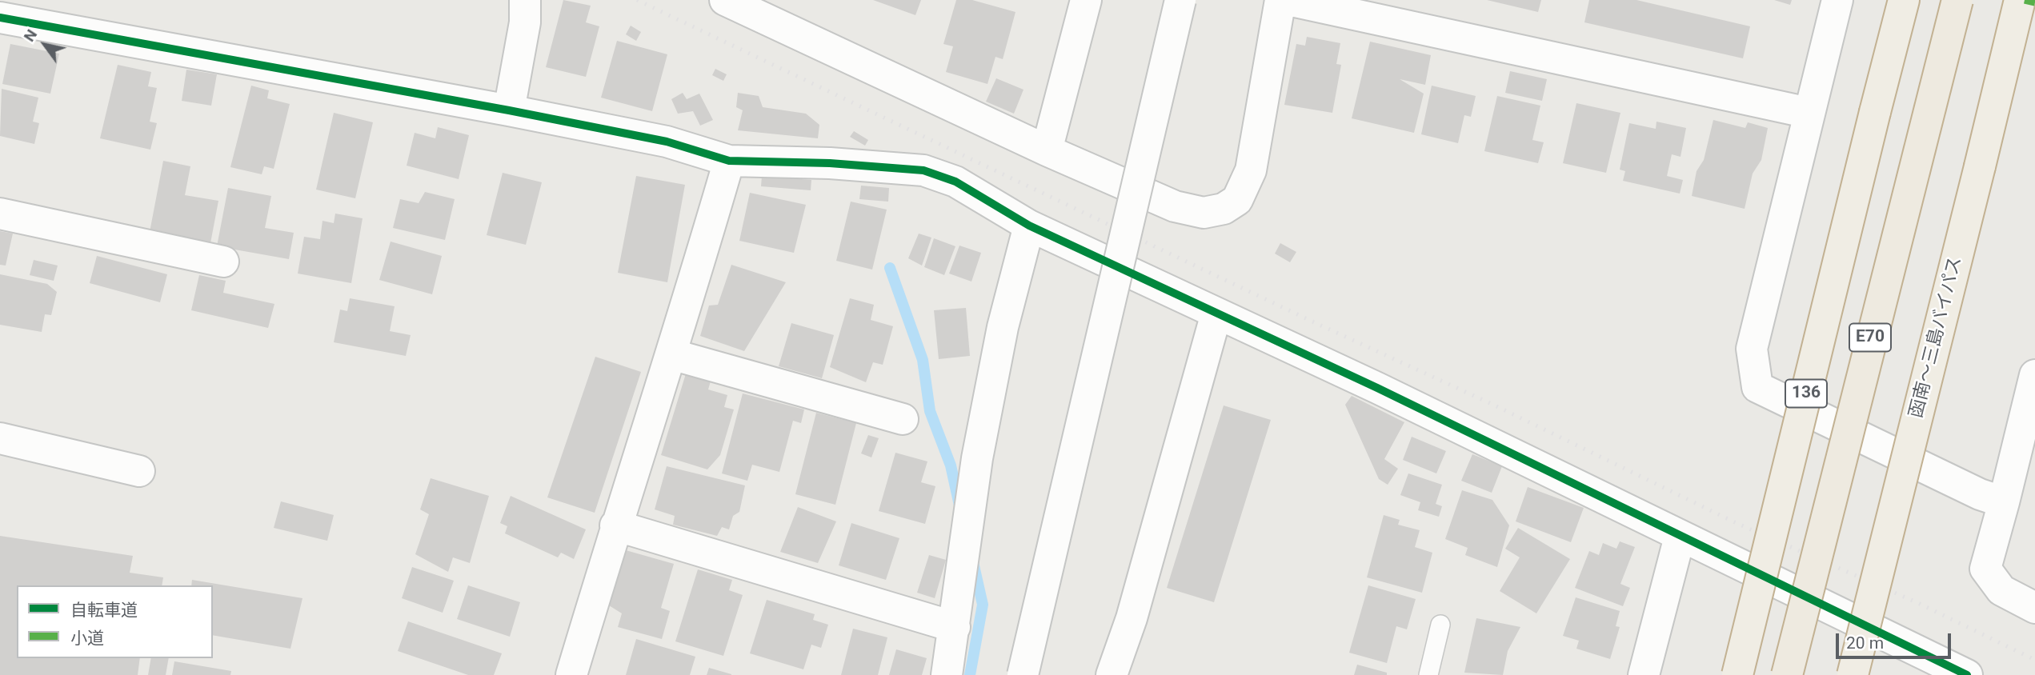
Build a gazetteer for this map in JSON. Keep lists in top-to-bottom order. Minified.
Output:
{"streets":{"highway":["E70","函南～三島バイパス","136"]},"legend":["自転車道","小道"],"scale_bar":"20 m","north":"top left"}
